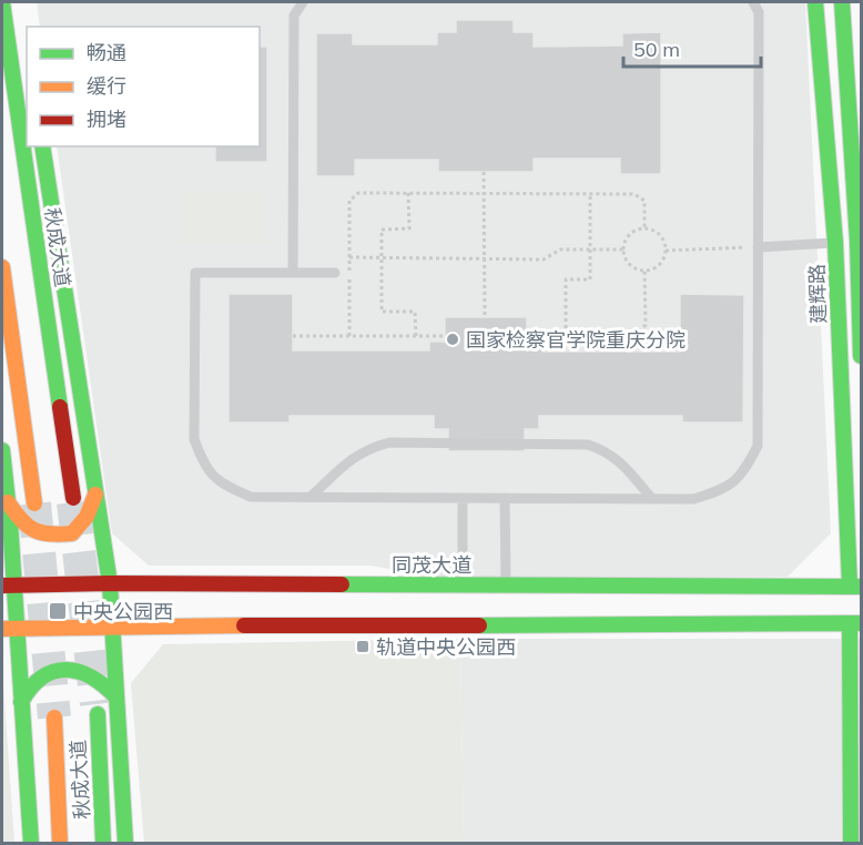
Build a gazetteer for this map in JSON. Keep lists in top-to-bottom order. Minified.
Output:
{"streets":{"main road":["秋成大道","建辉路","同茂大道"]},"crossings":[["建辉路","同茂大道"]],"places":{"other":["国家检察官学院重庆分院"],"transit":["中央公园西","轨道中央公园西"]},"legend":["畅通","缓行","拥堵"],"scale_bar":"50 m"}
